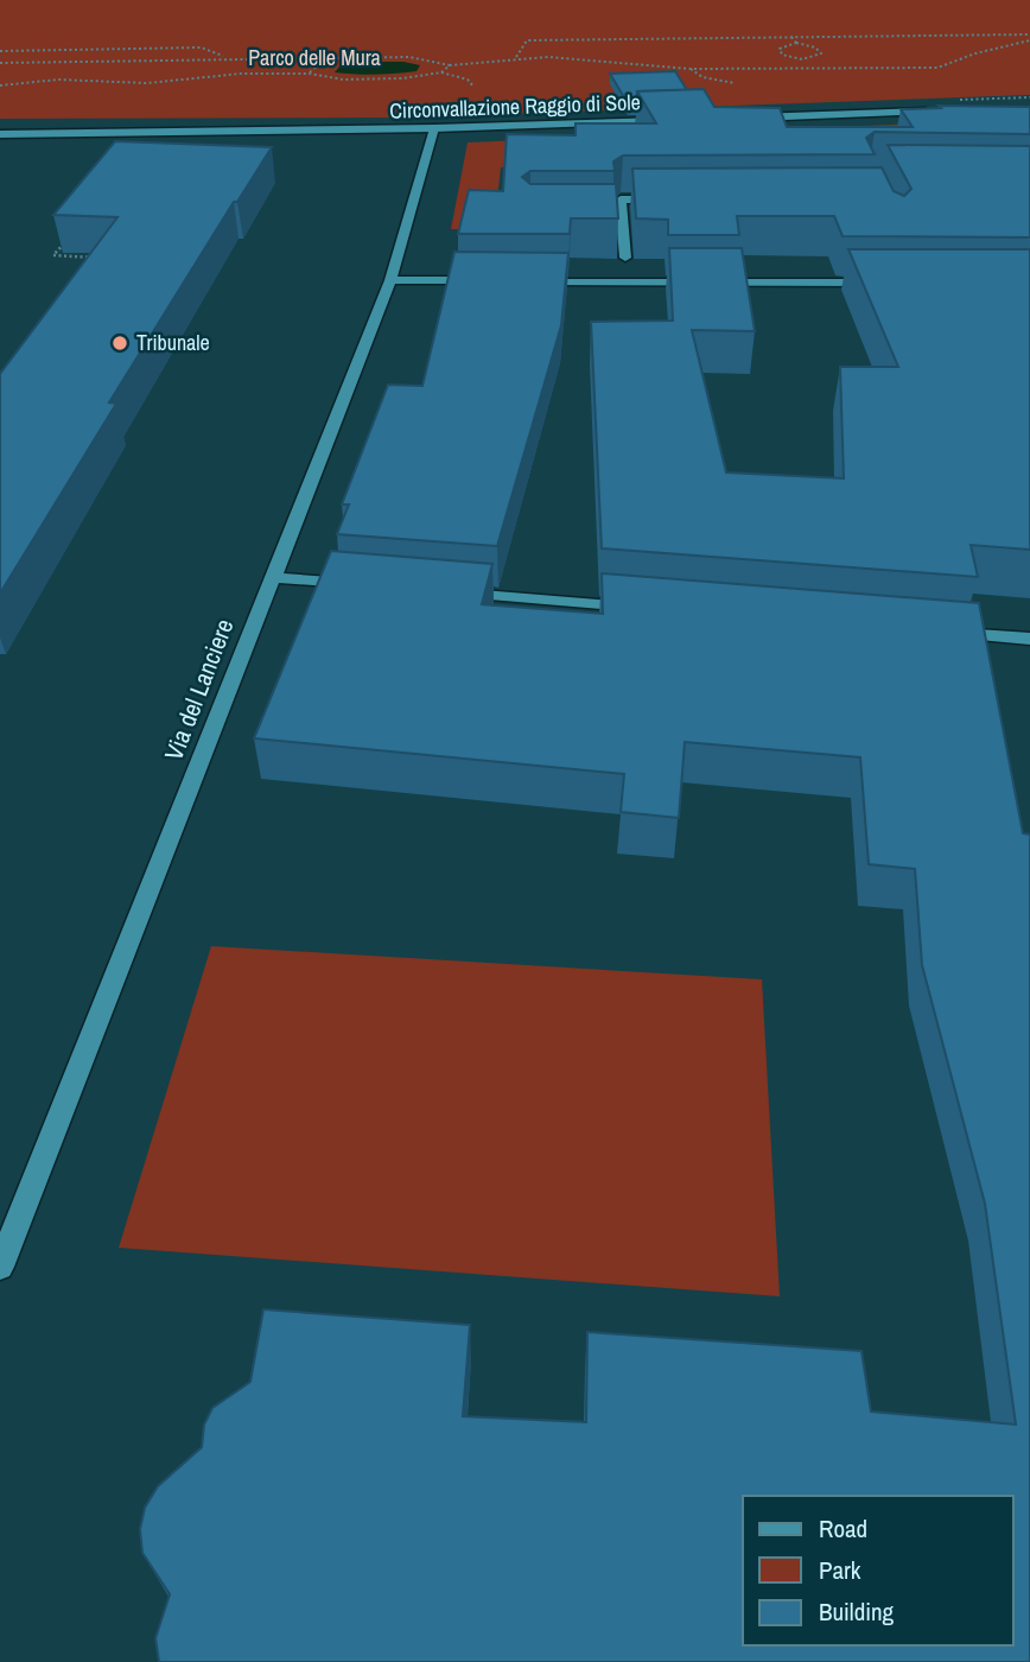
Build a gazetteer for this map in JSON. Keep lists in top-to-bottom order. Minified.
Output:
{"streets":{"street":["Circonvallazione Raggio di Sole","Via del Lanciere"]},"crossings":[["Circonvallazione Raggio di Sole","Via del Lanciere"]],"parks":["Parco delle Mura"],"places":["Tribunale"],"legend":["Road","Park","Building"]}
